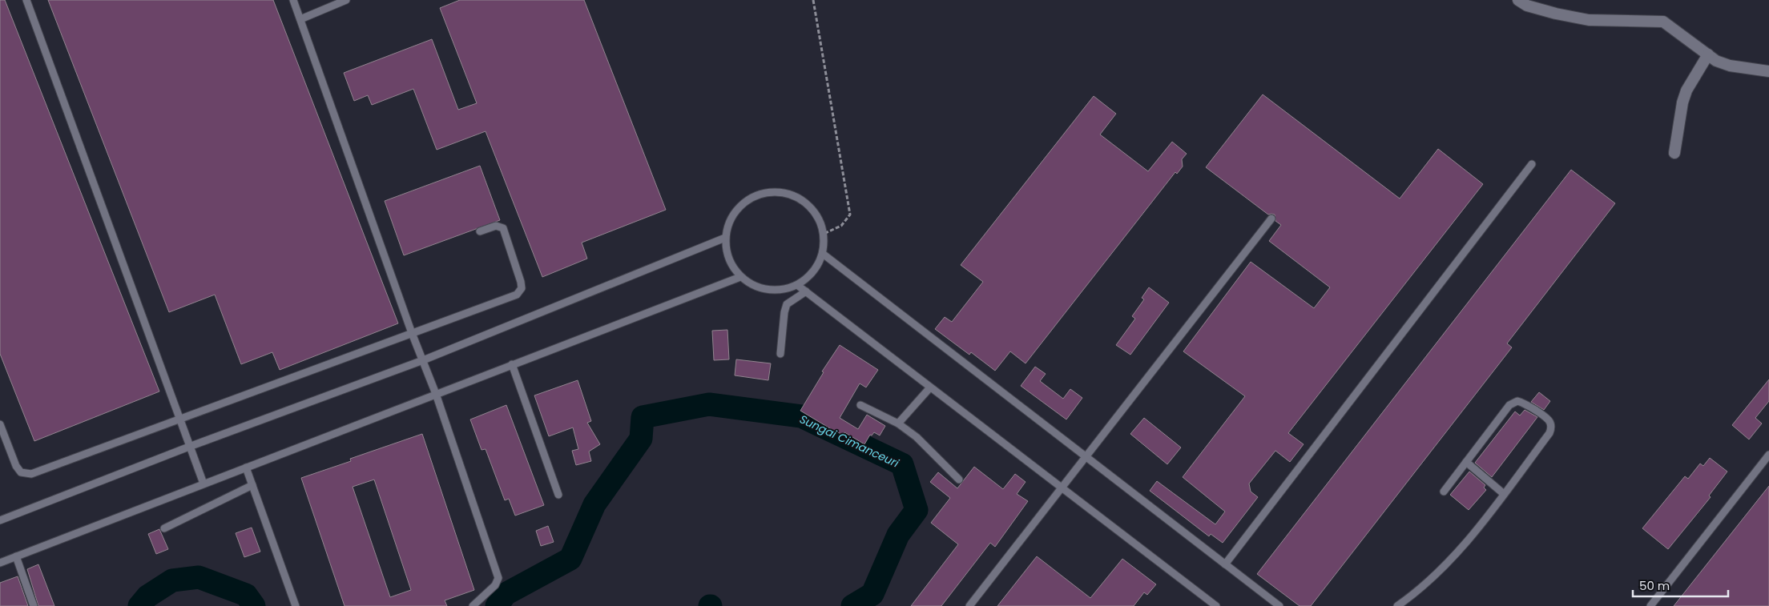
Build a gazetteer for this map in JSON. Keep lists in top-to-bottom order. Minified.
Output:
{"water":["Sungai Cimanceuri"],"scale_bar":"50 m"}
